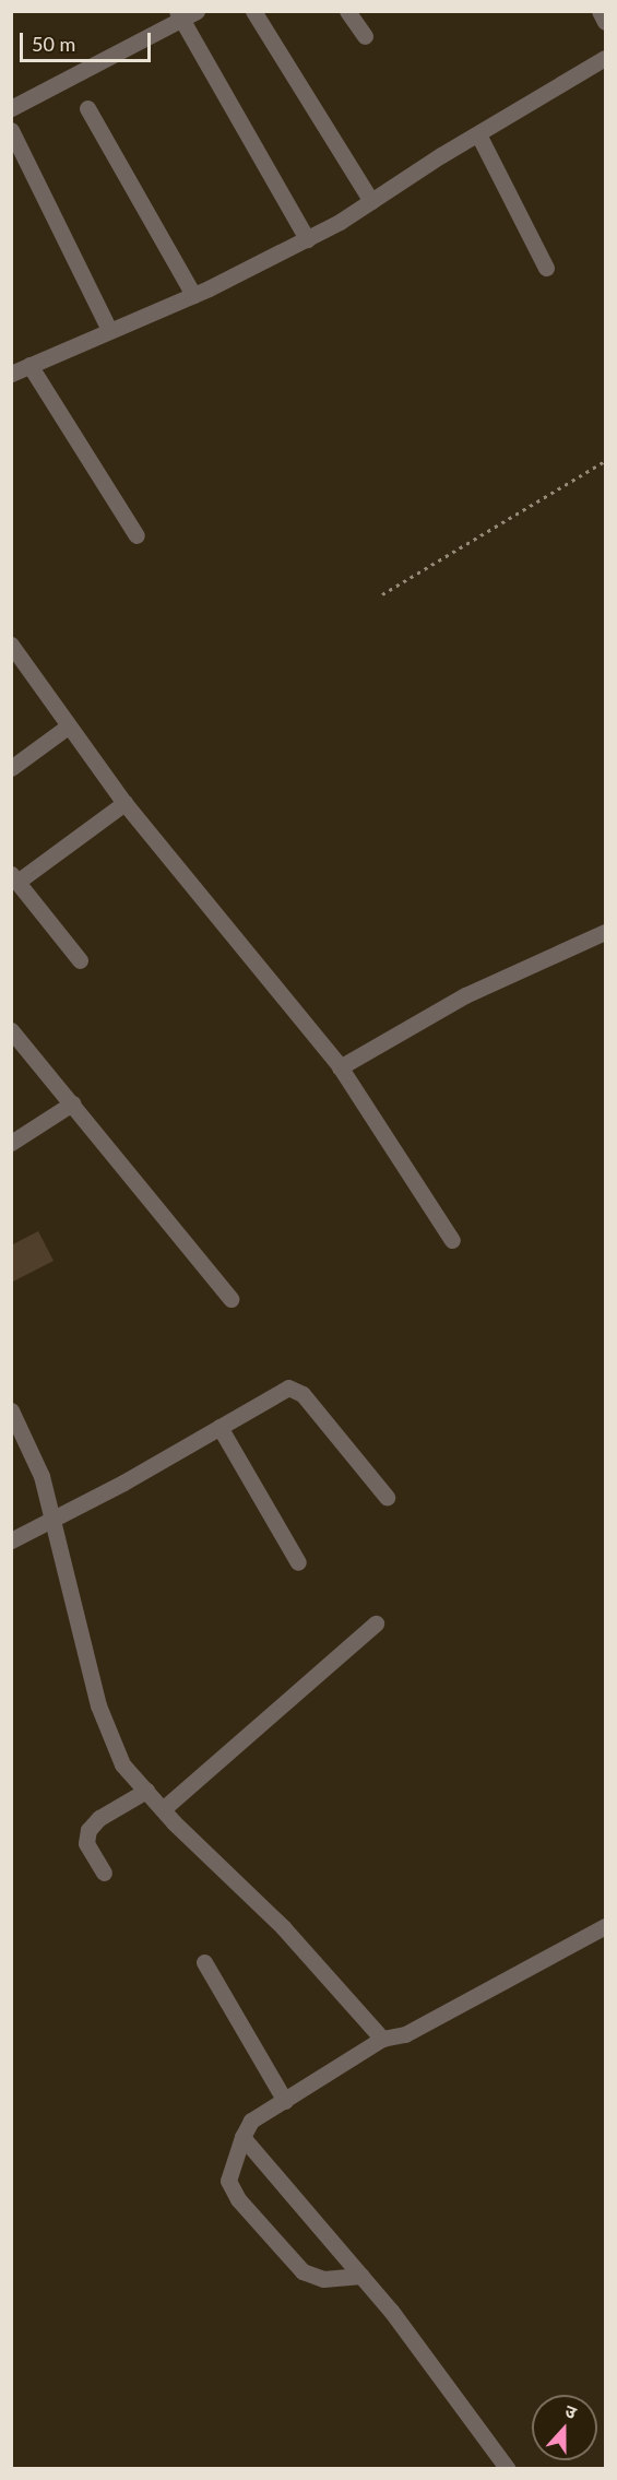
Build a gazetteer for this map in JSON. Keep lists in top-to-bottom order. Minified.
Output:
{"scale_bar":"50 m","north":"top"}
